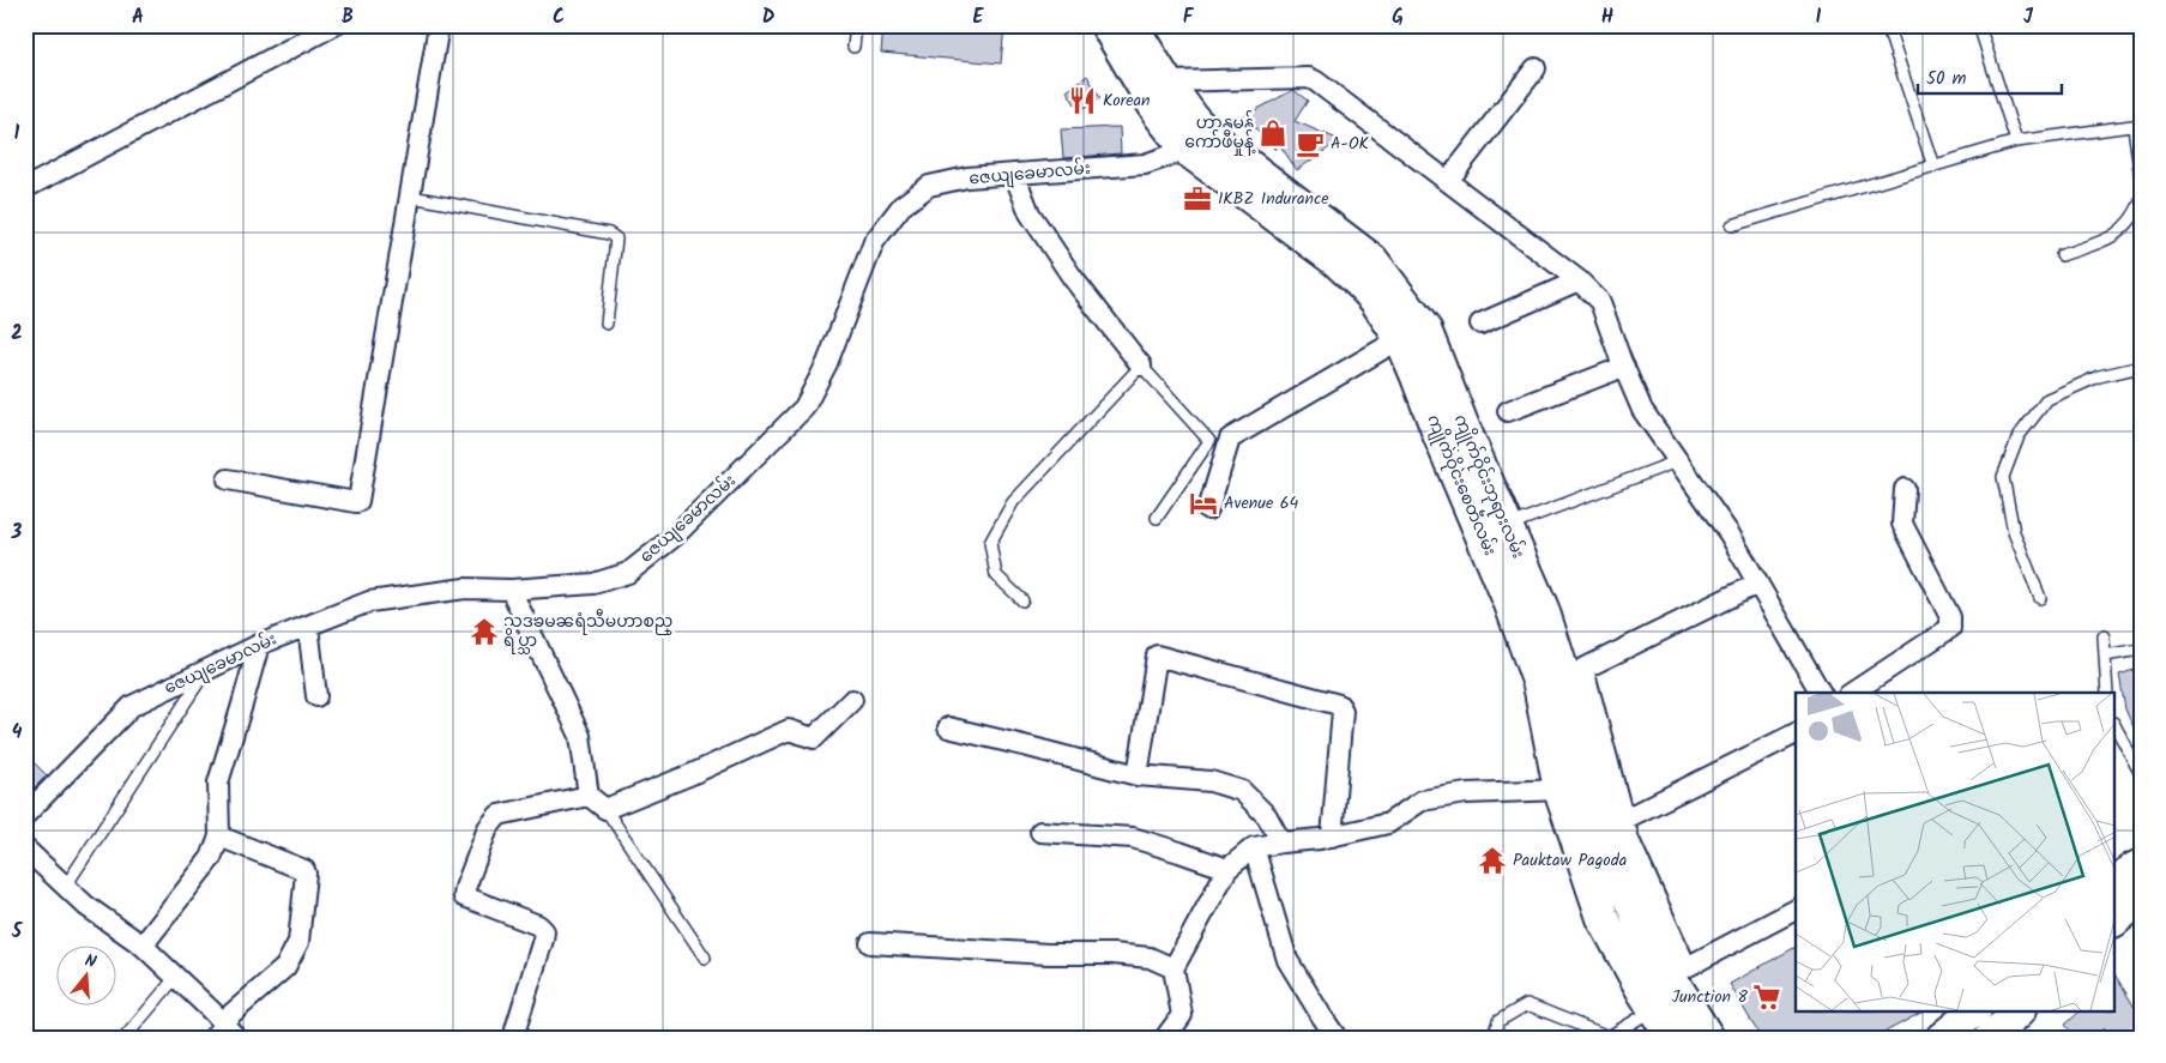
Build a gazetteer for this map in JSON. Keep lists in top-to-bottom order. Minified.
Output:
{"streets":{"main road":["ကျိုက်ဝိုင်းစေတီလမ်း","ကျိုက်ဝိုင်းဘုရားလမ်း"],"street":["ဇေယျခေမာလမ်း"]},"crossings":[["ကျိုက်ဝိုင်းစေတီလမ်း","ကျိုက်ဝိုင်းဘုရားလမ်း"]],"places":{"restaurant":["Korean"],"shop":["ဟာနုမန် ကော်ဖီမှုန့်"],"cafe":["A-OK"],"office":["IKBZ Indurance"],"hotel":["Avenue 64"],"temple":["သဒၶမၼရံသီမဟာစည္ ရိပ္သာ","Pauktaw Pagoda"],"supermarket":["Junction 8"]},"scale_bar":"50 m","north":"top","grid":{"columns":["A","B","C","D","E","F","G","H","I","J"],"rows":["1","2","3","4","5"]}}
